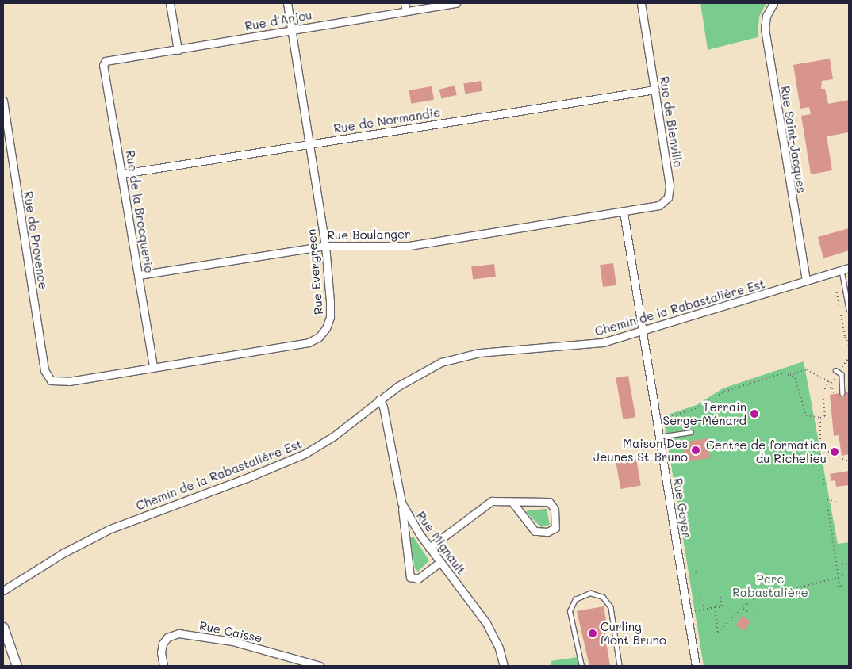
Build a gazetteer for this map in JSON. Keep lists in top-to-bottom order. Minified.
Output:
{"streets":{"street":["Rue d'Anjou","Rue de Normandie","Rue de Bienville","Rue Saint-Jacques","Rue de la Brocquerie","Rue Boulanger","Rue de Provence","Rue Evergreen","Chemin de la Rabastalière Est","Rue Goyer","Rue Mignault","Rue Caisse"]},"crossings":[["Rue d'Anjou","Rue de la Brocquerie"],["Rue d'Anjou","Rue Evergreen"],["Rue de Normandie","Rue de Bienville"],["Rue de Normandie","Rue de la Brocquerie"],["Rue de Normandie","Rue Evergreen"],["Rue de Bienville","Rue Boulanger"],["Rue de Bienville","Rue Goyer"],["Rue Saint-Jacques","Chemin de la Rabastalière Est"],["Rue de la Brocquerie","Rue Boulanger"],["Rue de la Brocquerie","Rue Evergreen"],["Rue Boulanger","Rue Evergreen"],["Rue Boulanger","Rue Goyer"],["Rue de Provence","Rue Evergreen"],["Chemin de la Rabastalière Est","Rue Goyer"],["Chemin de la Rabastalière Est","Rue Mignault"]],"parks":["Parc Rabastalière"],"places":["Terrain Serge-Ménard","Maison Des Jeunes St-Bruno","Centre de formation du Richelieu","Curling Mont Bruno"]}
